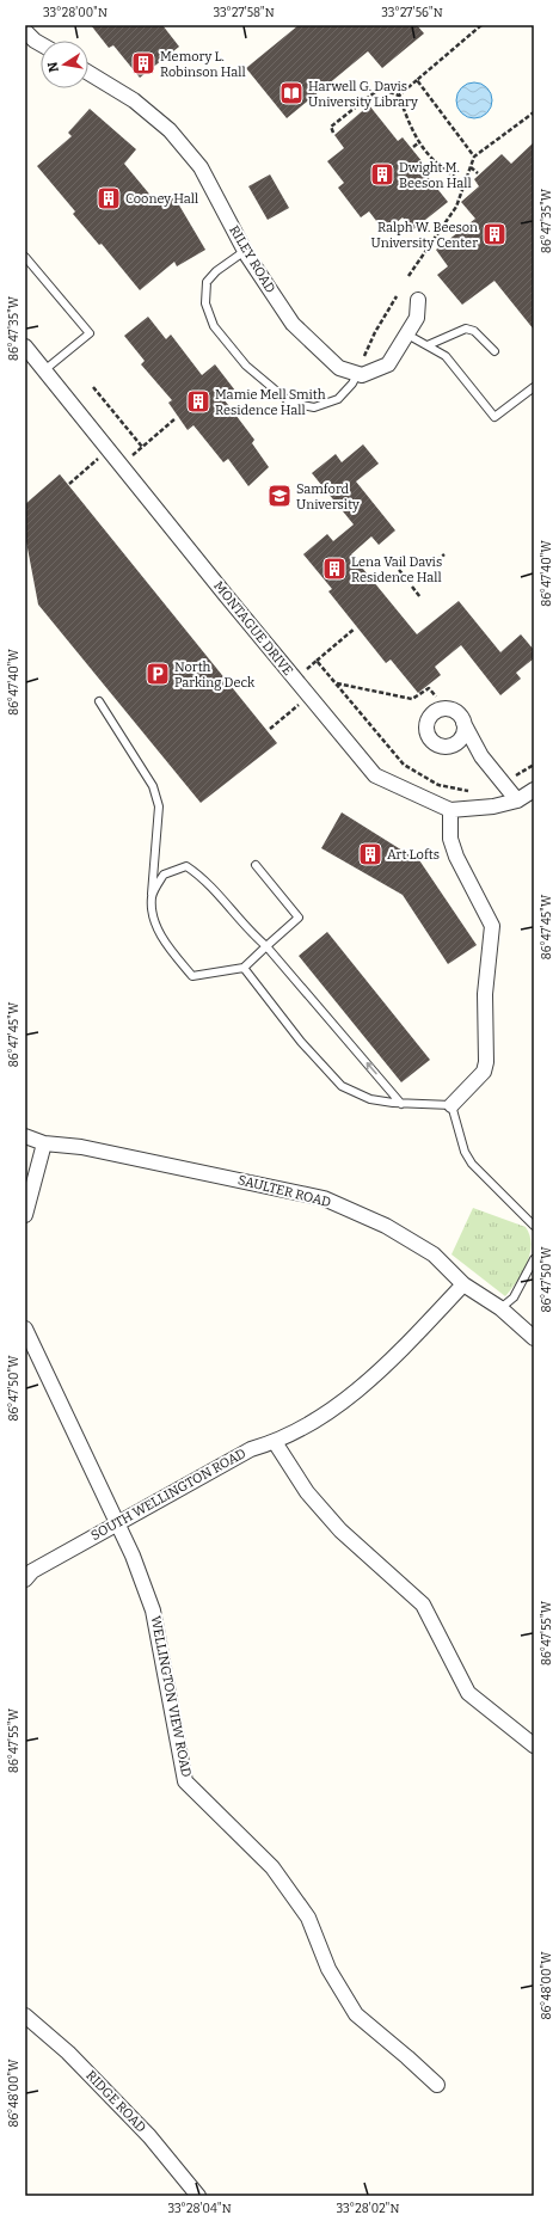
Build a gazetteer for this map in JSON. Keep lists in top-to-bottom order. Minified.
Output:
{"streets":{"street":["RILEY ROAD","MONTAGUE DRIVE","SAULTER ROAD","SOUTH WELLINGTON ROAD","WELLINGTON VIEW ROAD","RIDGE ROAD"]},"crossings":[["SAULTER ROAD","SOUTH WELLINGTON ROAD"],["SOUTH WELLINGTON ROAD","WELLINGTON VIEW ROAD"]],"places":{"building":["Memory L. Robinson Hall","Dwight M. Beeson Hall","Cooney Hall","Ralph W. Beeson University Center","Mamie Mell Smith Residence Hall","Lena Vail Davis Residence Hall","Art Lofts"],"library":["Harwell G. Davis University Library"],"school or university":["Samford University"],"parking":["North Parking Deck"]},"north":"left","coordinates":["33°28'00\"N","33°27'58\"N","33°27'56\"N","86°47'35\"W","86°47'40\"W","86°47'45\"W","86°47'50\"W","86°47'55\"W","86°48'00\"W","33°28'04\"N","33°28'02\"N"]}
